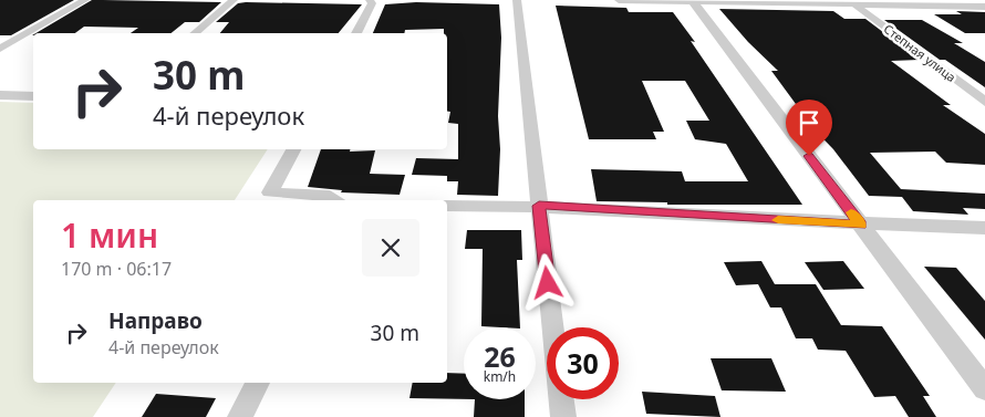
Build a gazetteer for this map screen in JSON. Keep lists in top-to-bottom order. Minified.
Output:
{"streets":{"street":["Степная улица"]},"page":{"turn":["30 m","4-й переулок"],"heading":["1 мин","170 m · 06:17"],"list":[{"name":"Направо","note":"4-й переулок","value":"30 m"}],"speed":"26 km/h","limit":"30"}}
